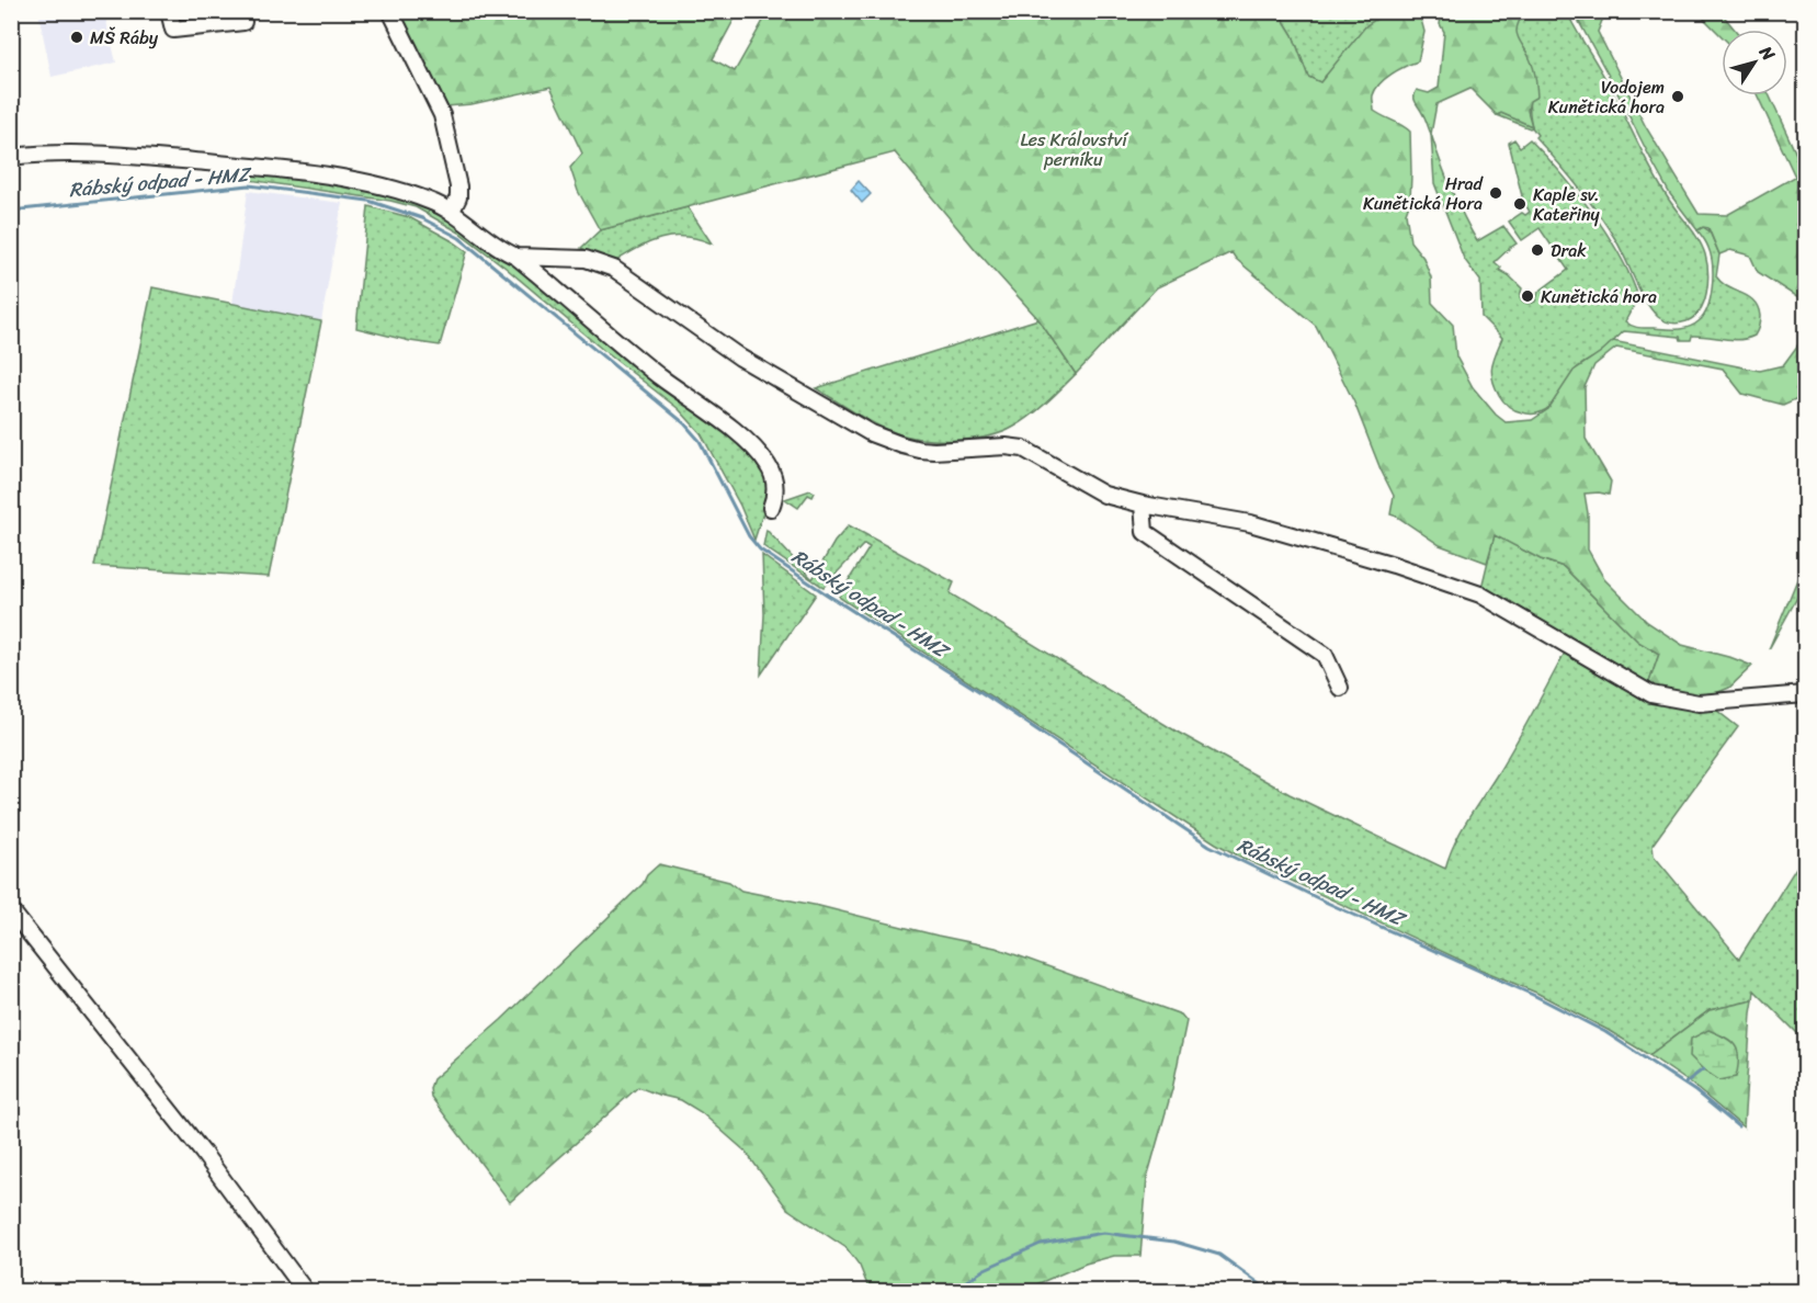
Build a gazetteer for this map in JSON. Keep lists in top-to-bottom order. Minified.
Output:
{"water":["Rábský odpad - HMZ"],"parks":["Les Království perníku"],"places":["MŠ Ráby","Vodojem Kunětická hora","Hrad Kunětická Hora","Kaple sv. Kateřiny","Drak","Kunětická hora"],"north":"top right"}
